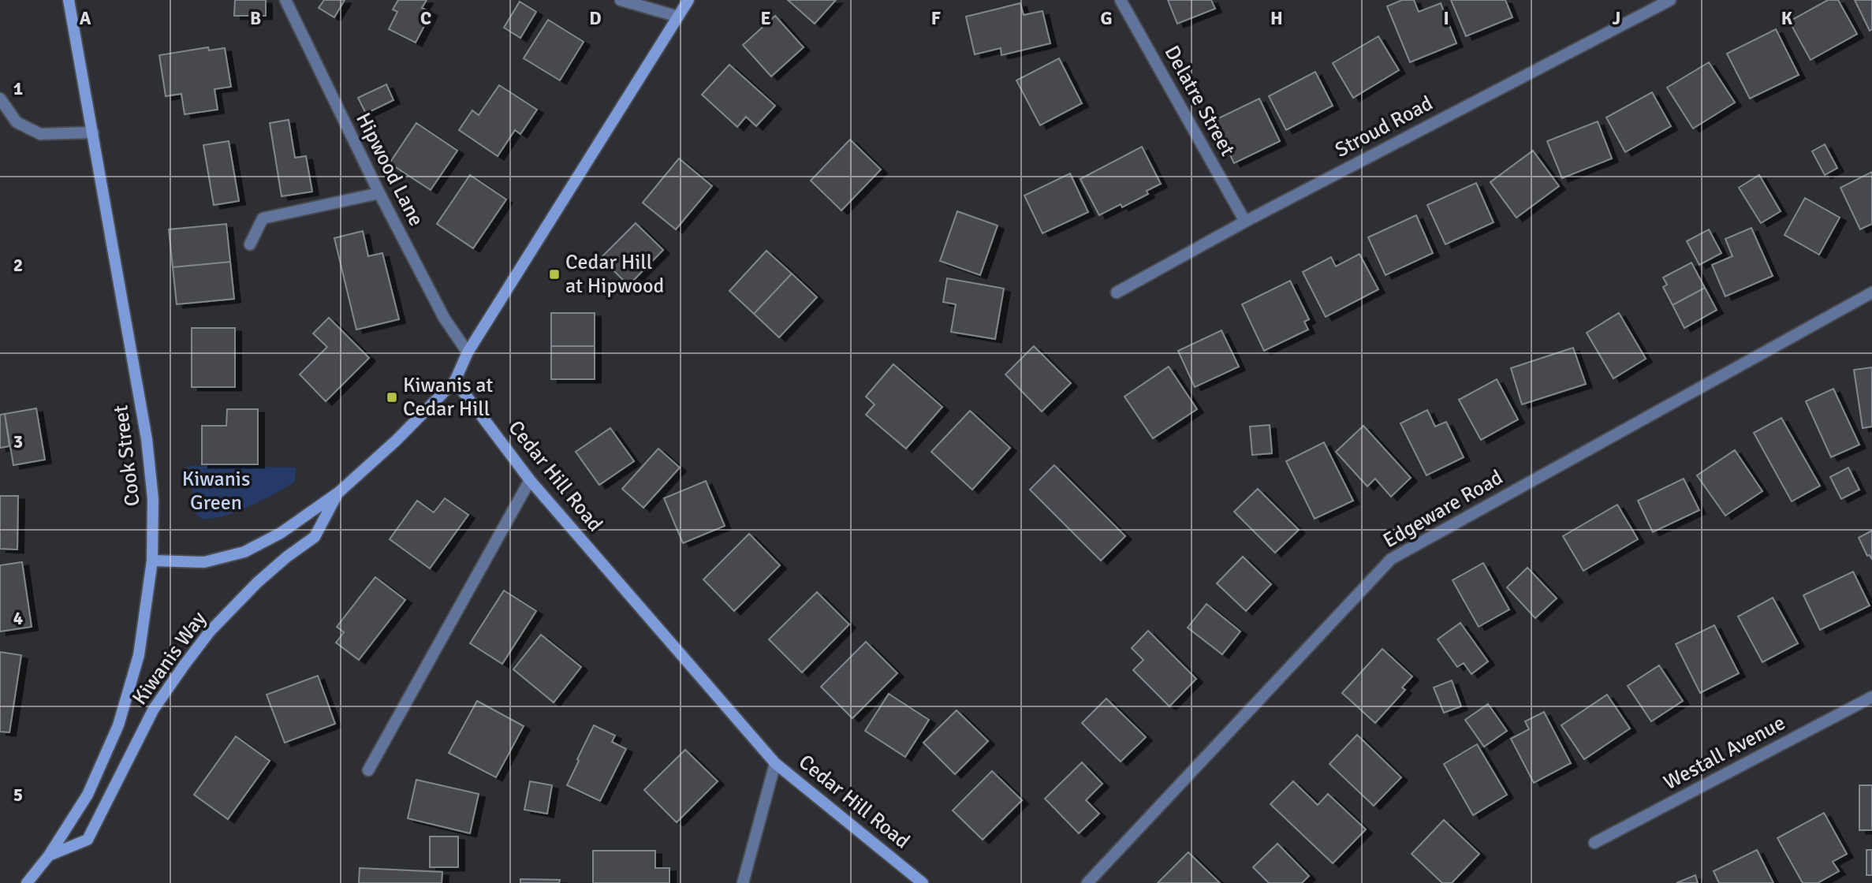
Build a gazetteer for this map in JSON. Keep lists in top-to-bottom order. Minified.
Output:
{"streets":{"street":["Delatre Street","Stroud Road","Hipwood Lane","Cook Street","Cedar Hill Road","Edgeware Road","Kiwanis Way","Westall Avenue"]},"crossings":[["Delatre Street","Stroud Road"],["Cook Street","Kiwanis Way"],["Cedar Hill Road","Kiwanis Way"]],"parks":["Kiwanis Green"],"places":{"transit":["Cedar Hill at Hipwood","Kiwanis at Cedar Hill"]},"grid":{"columns":["A","B","C","D","E","F","G","H","I","J","K"],"rows":["1","2","3","4","5"]}}
